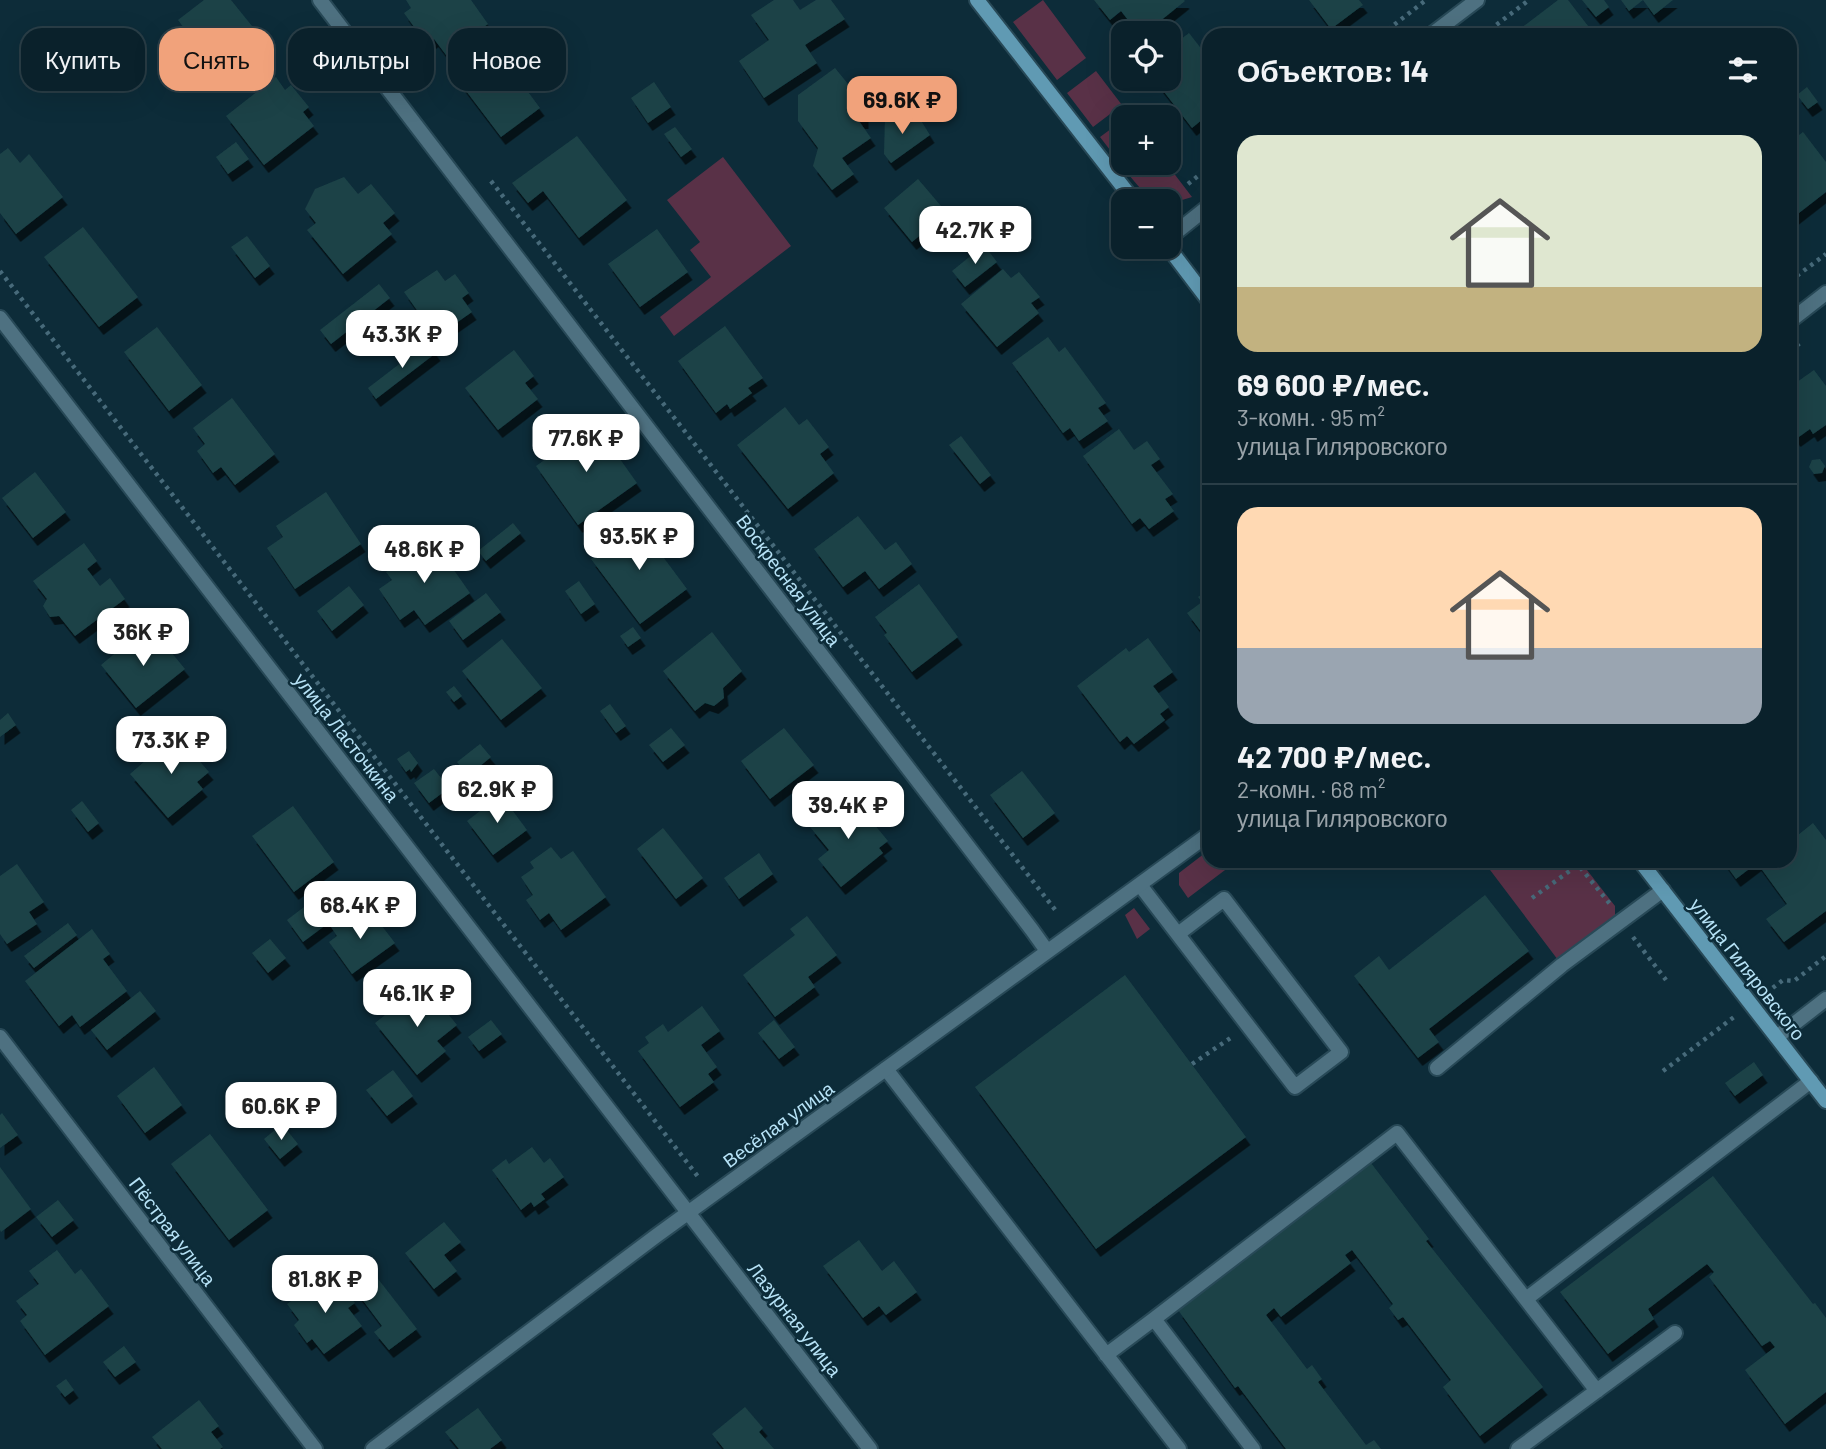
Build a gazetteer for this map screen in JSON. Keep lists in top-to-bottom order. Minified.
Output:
{"streets":{"street":["Воскресная улица","улица Ласточкина","улица Гиляровского","Весёлая улица","Пёстрая улица","Лазурная улица"]},"crossings":[["Воскресная улица","Весёлая улица"],["улица Ласточкина","Весёлая улица"],["улица Ласточкина","Лазурная улица"],["Весёлая улица","Лазурная улица"]],"page":{"map_buttons":["+","−"],"chip":["Купить","Снять","Фильтры","Новое"],"heading":"Объектов: 14","price":["69.6K ₽","42.7K ₽","43.3K ₽","77.6K ₽","93.5K ₽","48.6K ₽","36K ₽","73.3K ₽","62.9K ₽","39.4K ₽","68.4K ₽","46.1K ₽","60.6K ₽","81.8K ₽"],"list":[{"name":"69 600 ₽/мес.","note":"3-комн. · 95 m² · улица Гиляровского"},{"name":"42 700 ₽/мес.","note":"2-комн. · 68 m² · улица Гиляровского"}]}}
